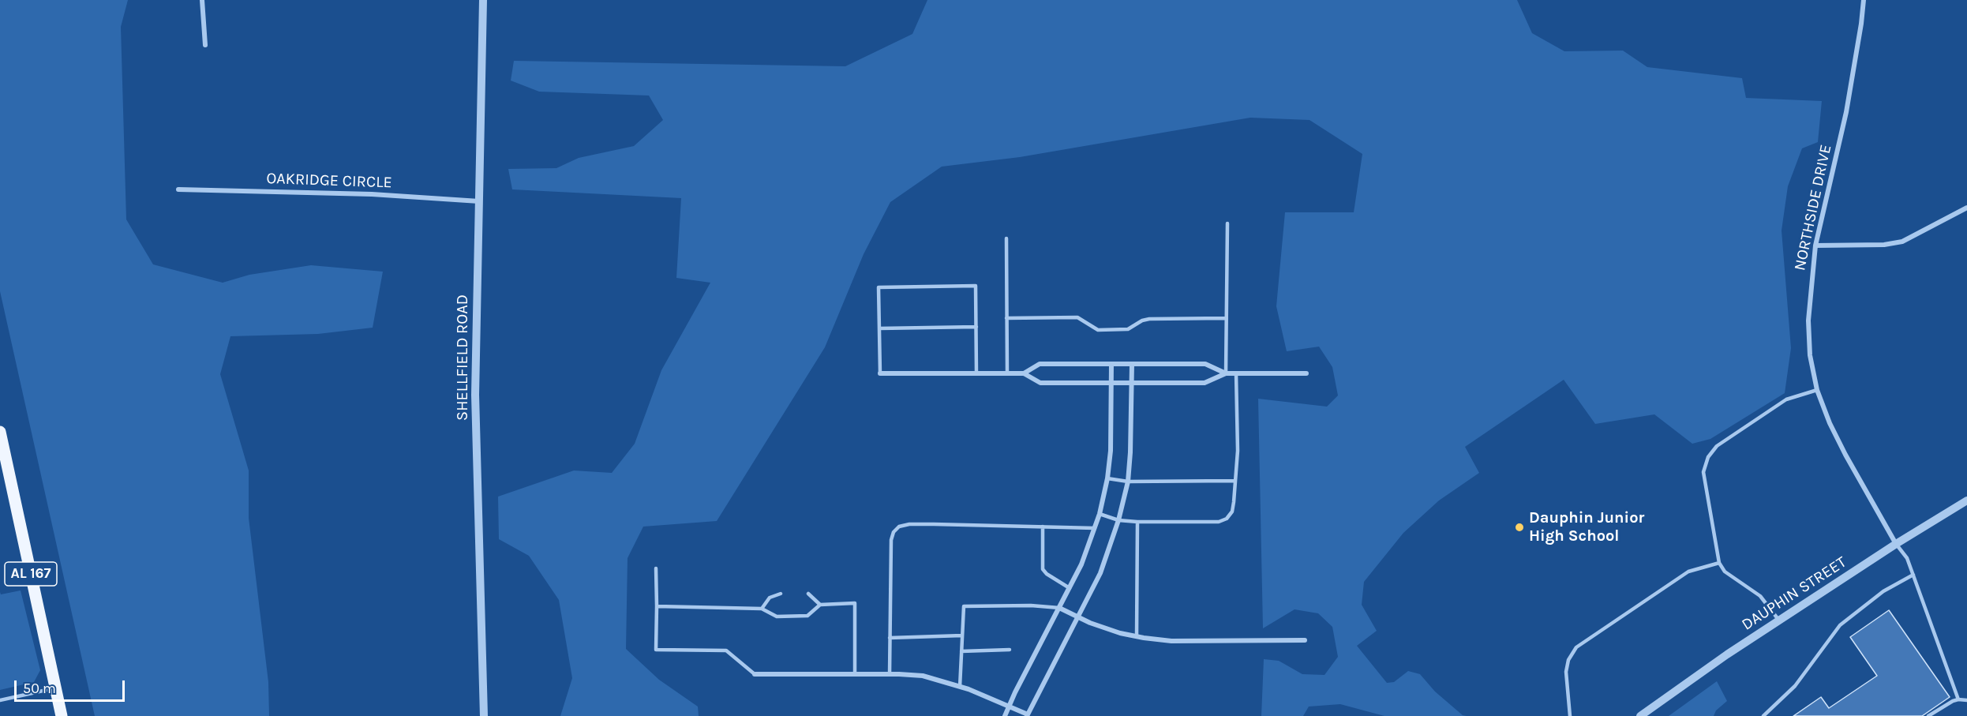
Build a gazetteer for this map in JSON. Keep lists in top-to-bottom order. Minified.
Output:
{"streets":{"main road":["AL 167"],"street":["OAKRIDGE CIRCLE","NORTHSIDE DRIVE","SHELLFIELD ROAD","DAUPHIN STREET"]},"crossings":[["OAKRIDGE CIRCLE","SHELLFIELD ROAD"],["NORTHSIDE DRIVE","DAUPHIN STREET"]],"places":["Dauphin Junior High School"],"scale_bar":"50 m"}
